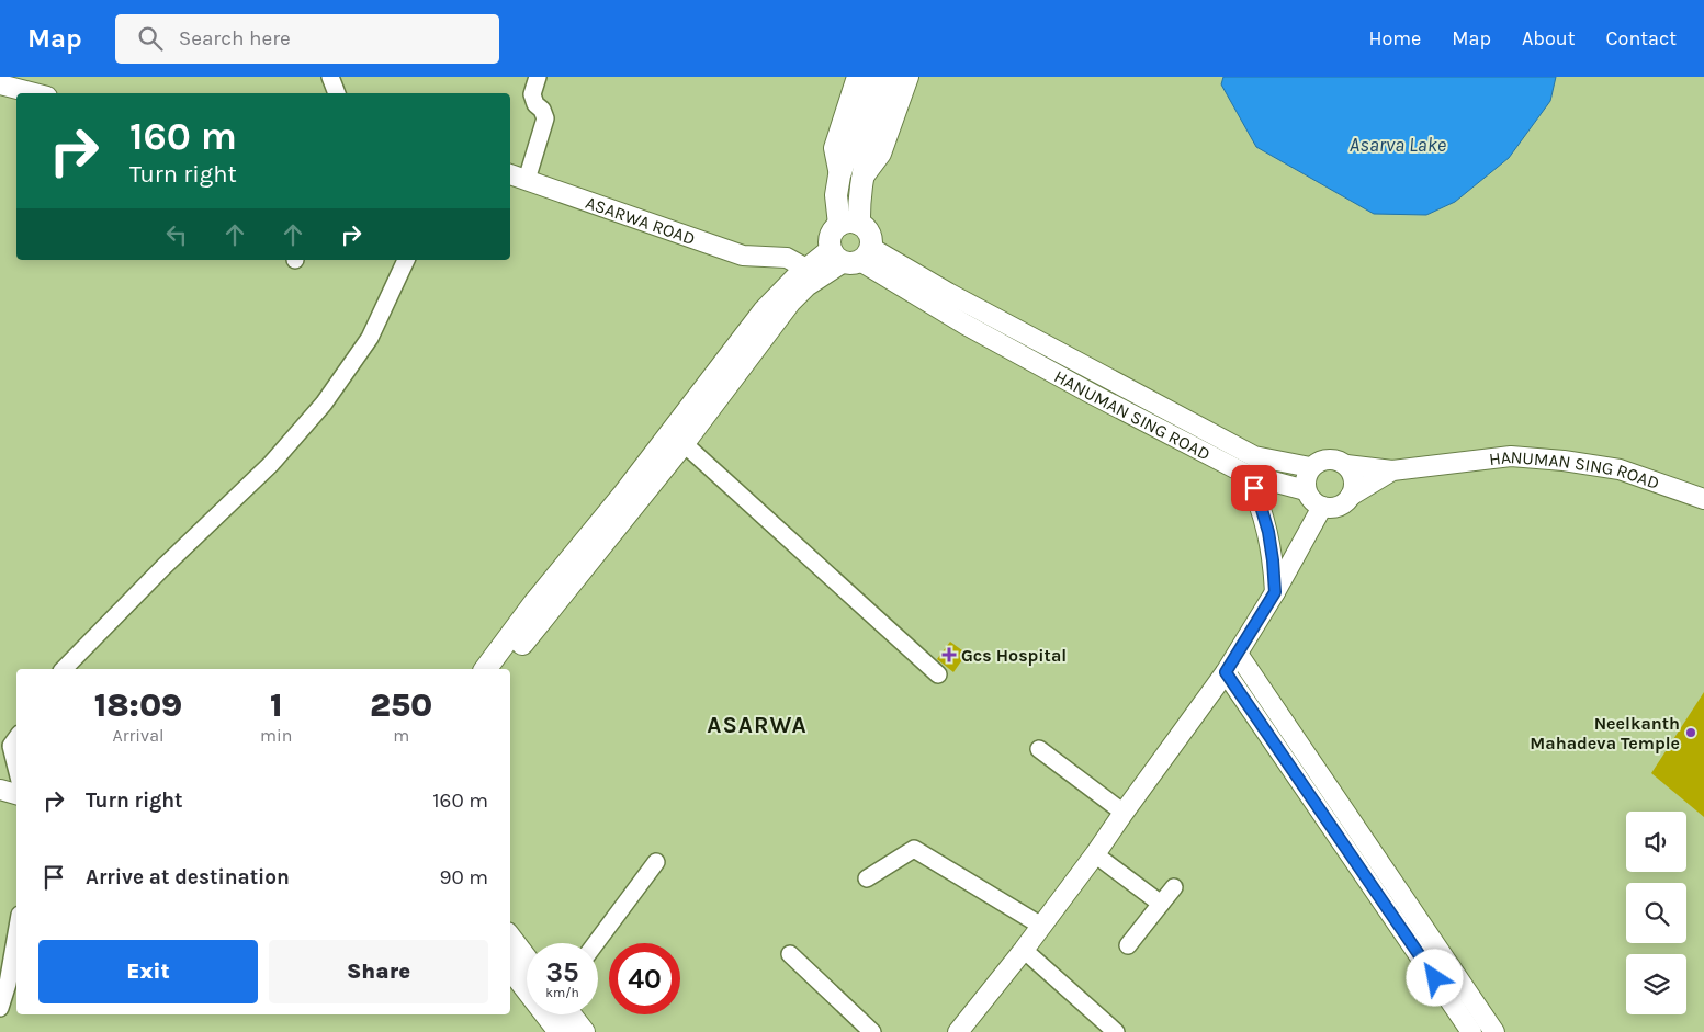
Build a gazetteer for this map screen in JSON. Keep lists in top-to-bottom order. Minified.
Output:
{"streets":{"street":["ASARWA ROAD","HANUMAN SING ROAD"]},"districts":["ASARWA"],"water":["Asarva Lake"],"places":{"health":["Gcs Hospital"],"other":["Neelkanth Mahadeva Temple"]},"page":{"header":"Map","search":"Search here","nav":["Home","Map","About","Contact"],"turn":["160 m","Turn right"],"eta":["18:09","Arrival","1","min","250","m"],"list":[{"name":"Turn right","value":"160 m"},{"name":"Arrive at destination","value":"90 m"}],"buttons":["Exit","Share"],"speed":"35 km/h","limit":"40"}}
